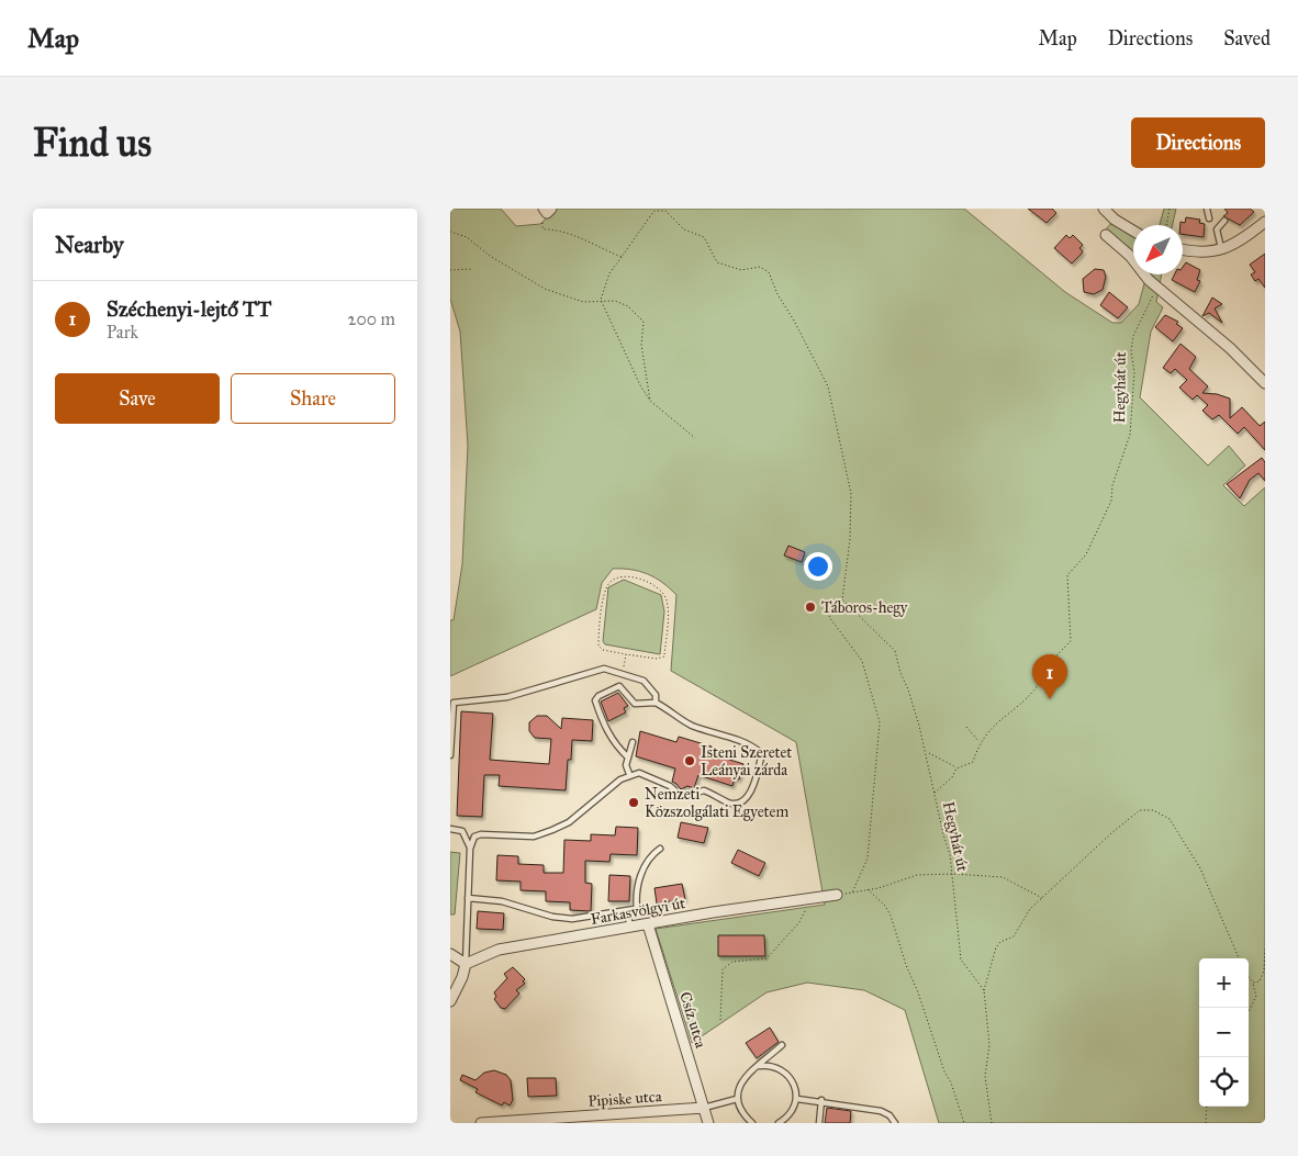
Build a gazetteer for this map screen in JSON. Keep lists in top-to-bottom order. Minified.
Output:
{"streets":{"street":["Farkasvölgyi út","Csíz utca","Pipiske utca"],"path":["Hegyhát út"]},"crossings":[["Farkasvölgyi út","Csíz utca"],["Csíz utca","Pipiske utca"]],"places":["Táboros-hegy","Isteni Szeretet Leányai zárda","Nemzeti Közszolgálati Egyetem"],"north":"bottom left","page":{"header":"Map","nav":["Map","Directions","Saved"],"buttons":["Directions",["Save","Share"]],"title":"Find us","heading":"Nearby","list":[{"mark":"1","name":"Széchenyi-lejtő TT","note":"Park","value":"200 m"}],"pins":"1","map_buttons":["+","−"]}}
